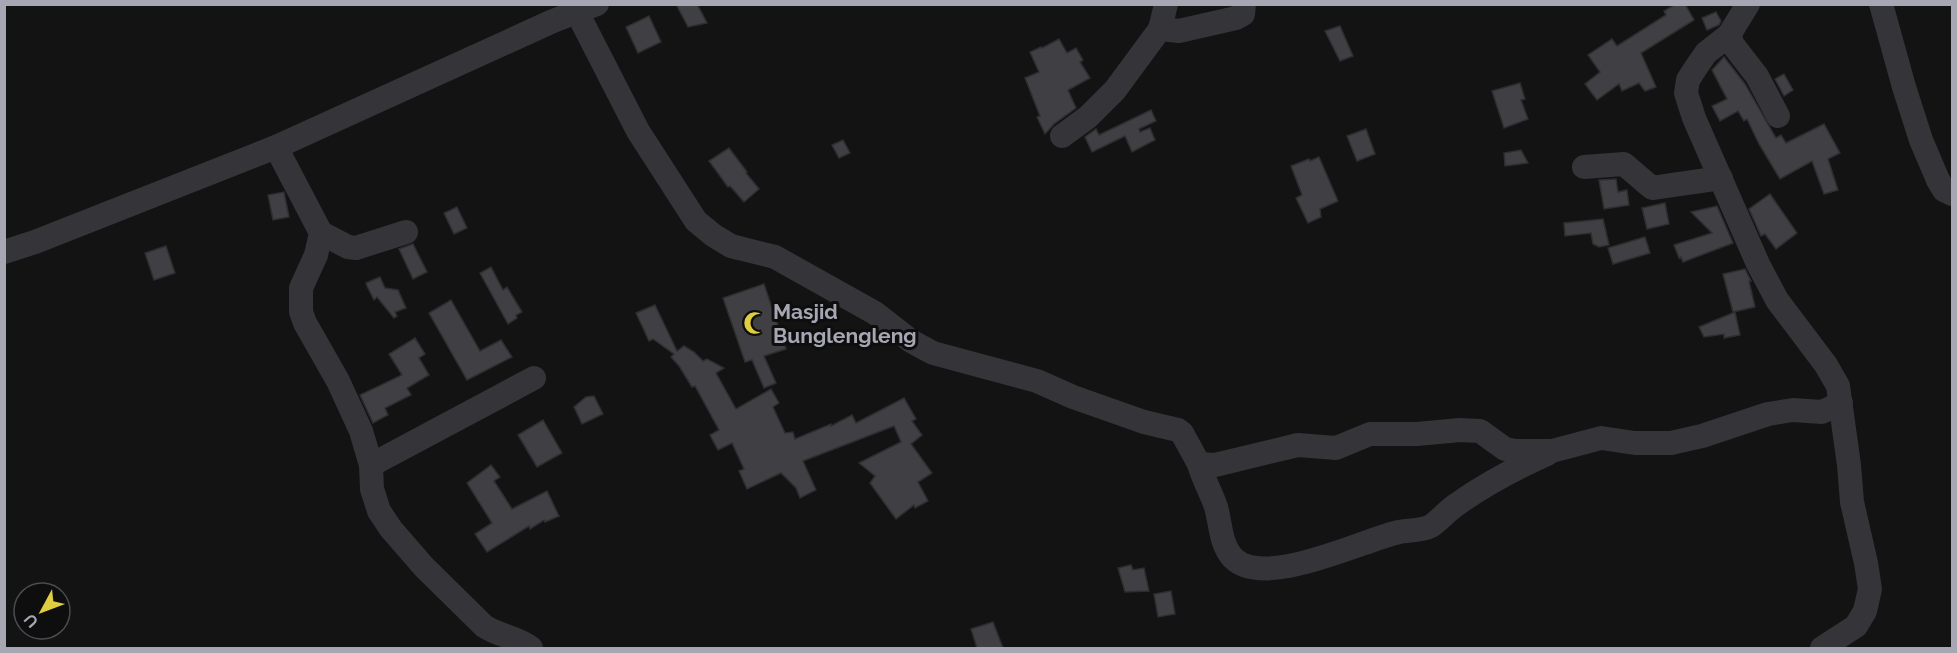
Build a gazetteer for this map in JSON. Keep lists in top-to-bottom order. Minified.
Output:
{"places":{"mosque":["Masjid Bunglengleng"]},"north":"bottom left"}
